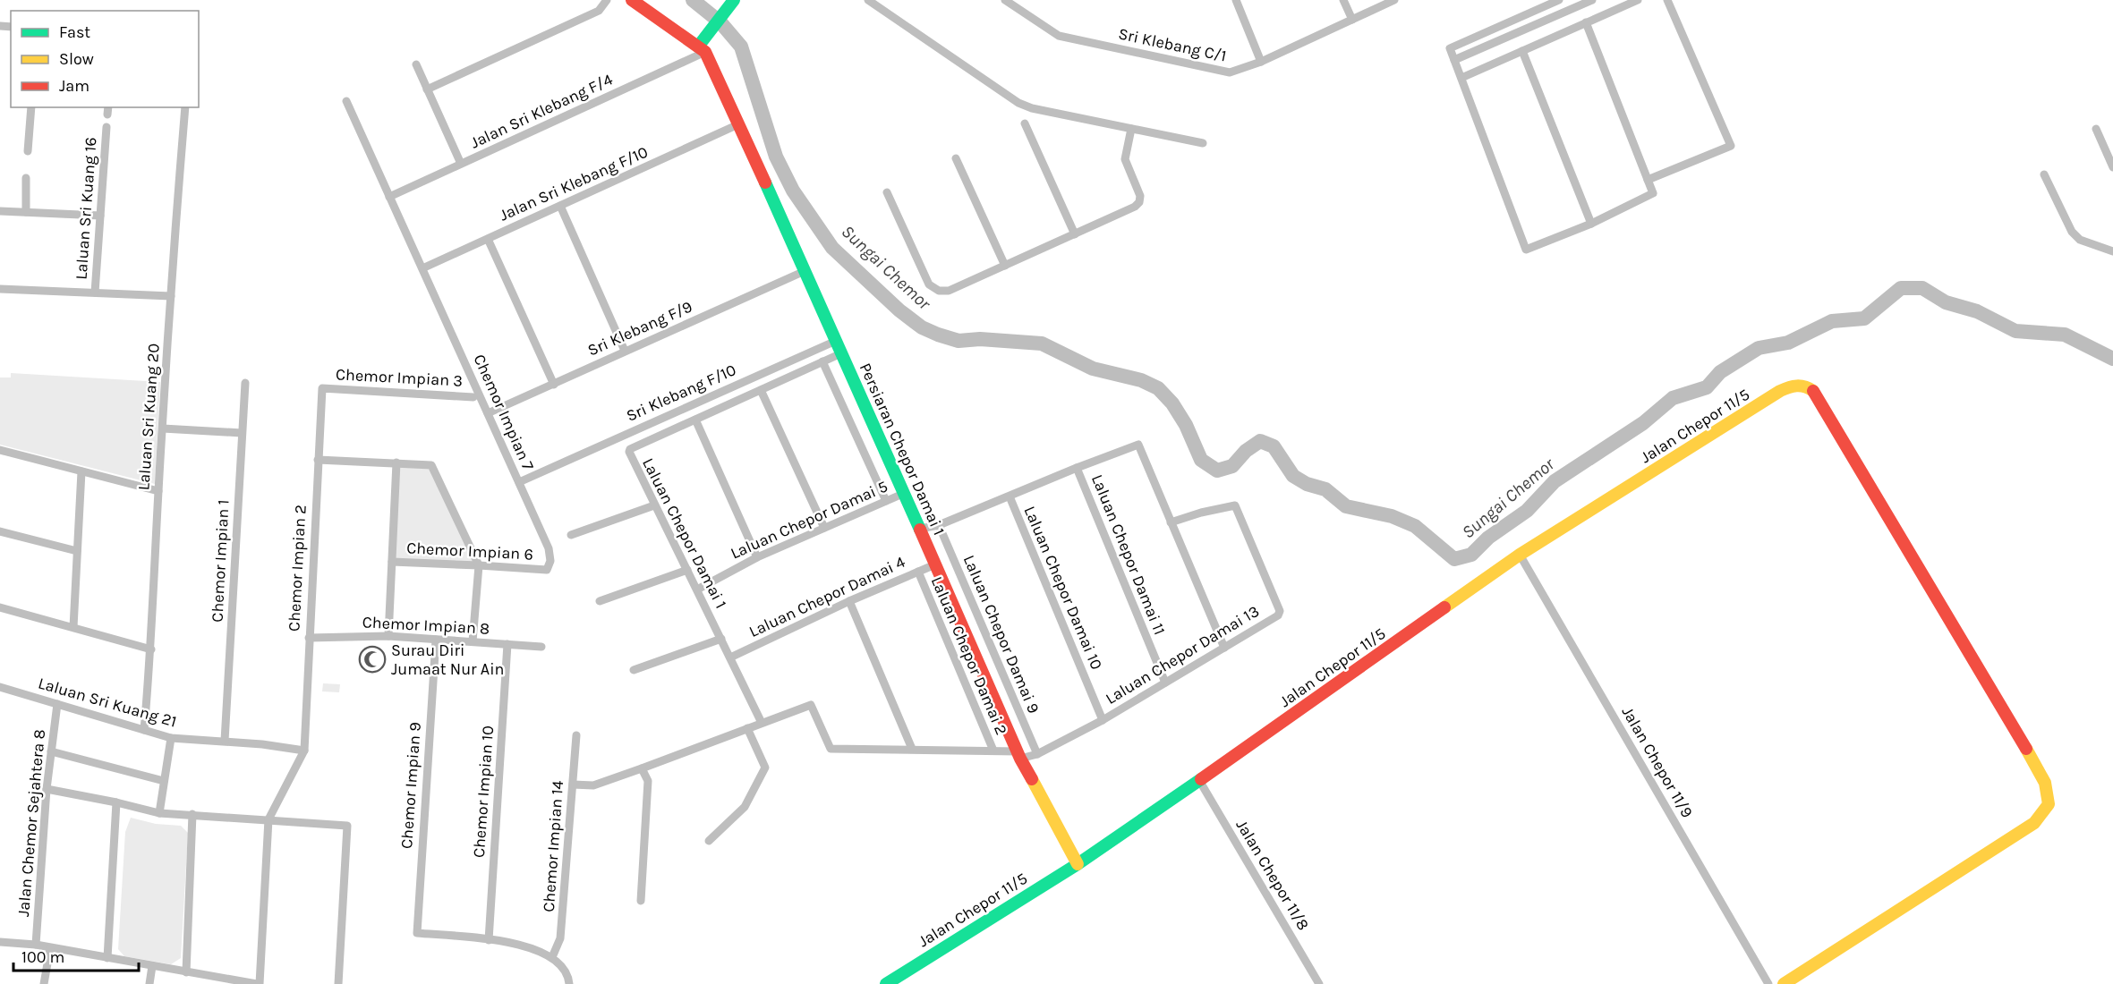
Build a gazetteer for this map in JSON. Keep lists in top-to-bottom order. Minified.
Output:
{"streets":{"street":["Sri Klebang C/1","Jalan Sri Klebang F/4","Jalan Sri Klebang F/10","Laluan Sri Kuang 16","Sri Klebang F/9","Chemor Impian 3","Sri Klebang F/10","Chemor Impian 7","Laluan Sri Kuang 20","Jalan Chepor 11/5","Persiaran Chepor Damai 1","Laluan Chepor Damai 5","Laluan Chepor Damai 1","Chemor Impian 6","Laluan Chepor Damai 11","Chemor Impian 1","Chemor Impian 2","Laluan Chepor Damai 10","Laluan Chepor Damai 4","Chemor Impian 8","Laluan Chepor Damai 9","Laluan Chepor Damai 13","Laluan Chepor Damai 2","Laluan Sri Kuang 21","Jalan Chepor 11/9","Chemor Impian 9","Chemor Impian 10","Jalan Chemor Sejahtera 8","Chemor Impian 14","Jalan Chepor 11/8"]},"crossings":[["Jalan Sri Klebang F/4","Chemor Impian 7"],["Jalan Sri Klebang F/4","Persiaran Chepor Damai 1"],["Jalan Sri Klebang F/10","Chemor Impian 7"],["Jalan Sri Klebang F/10","Persiaran Chepor Damai 1"],["Sri Klebang F/9","Chemor Impian 7"],["Sri Klebang F/9","Persiaran Chepor Damai 1"],["Chemor Impian 3","Chemor Impian 2"],["Sri Klebang F/10","Chemor Impian 7"],["Sri Klebang F/10","Persiaran Chepor Damai 1"],["Chemor Impian 7","Chemor Impian 6"],["Laluan Sri Kuang 20","Laluan Sri Kuang 21"],["Jalan Chepor 11/5","Persiaran Chepor Damai 1"],["Jalan Chepor 11/5","Jalan Chepor 11/9"],["Jalan Chepor 11/5","Jalan Chepor 11/8"],["Persiaran Chepor Damai 1","Laluan Chepor Damai 5"],["Persiaran Chepor Damai 1","Laluan Chepor Damai 1"],["Persiaran Chepor Damai 1","Laluan Chepor Damai 4"],["Persiaran Chepor Damai 1","Laluan Chepor Damai 13"],["Laluan Chepor Damai 5","Laluan Chepor Damai 1"],["Laluan Chepor Damai 1","Laluan Chepor Damai 4"],["Laluan Chepor Damai 11","Laluan Chepor Damai 13"],["Chemor Impian 1","Laluan Sri Kuang 21"],["Chemor Impian 2","Chemor Impian 8"],["Chemor Impian 2","Laluan Sri Kuang 21"],["Laluan Chepor Damai 10","Laluan Chepor Damai 13"],["Laluan Chepor Damai 4","Laluan Chepor Damai 2"],["Chemor Impian 8","Chemor Impian 9"],["Chemor Impian 8","Chemor Impian 10"],["Laluan Chepor Damai 9","Laluan Chepor Damai 13"],["Laluan Sri Kuang 21","Jalan Chemor Sejahtera 8"],["Chemor Impian 9","Chemor Impian 10"]],"water":["Sungai Chemor"],"places":{"mosque":["Surau Diri Jumaat Nur Ain"]},"legend":["Fast","Slow","Jam"],"scale_bar":"100 m"}
